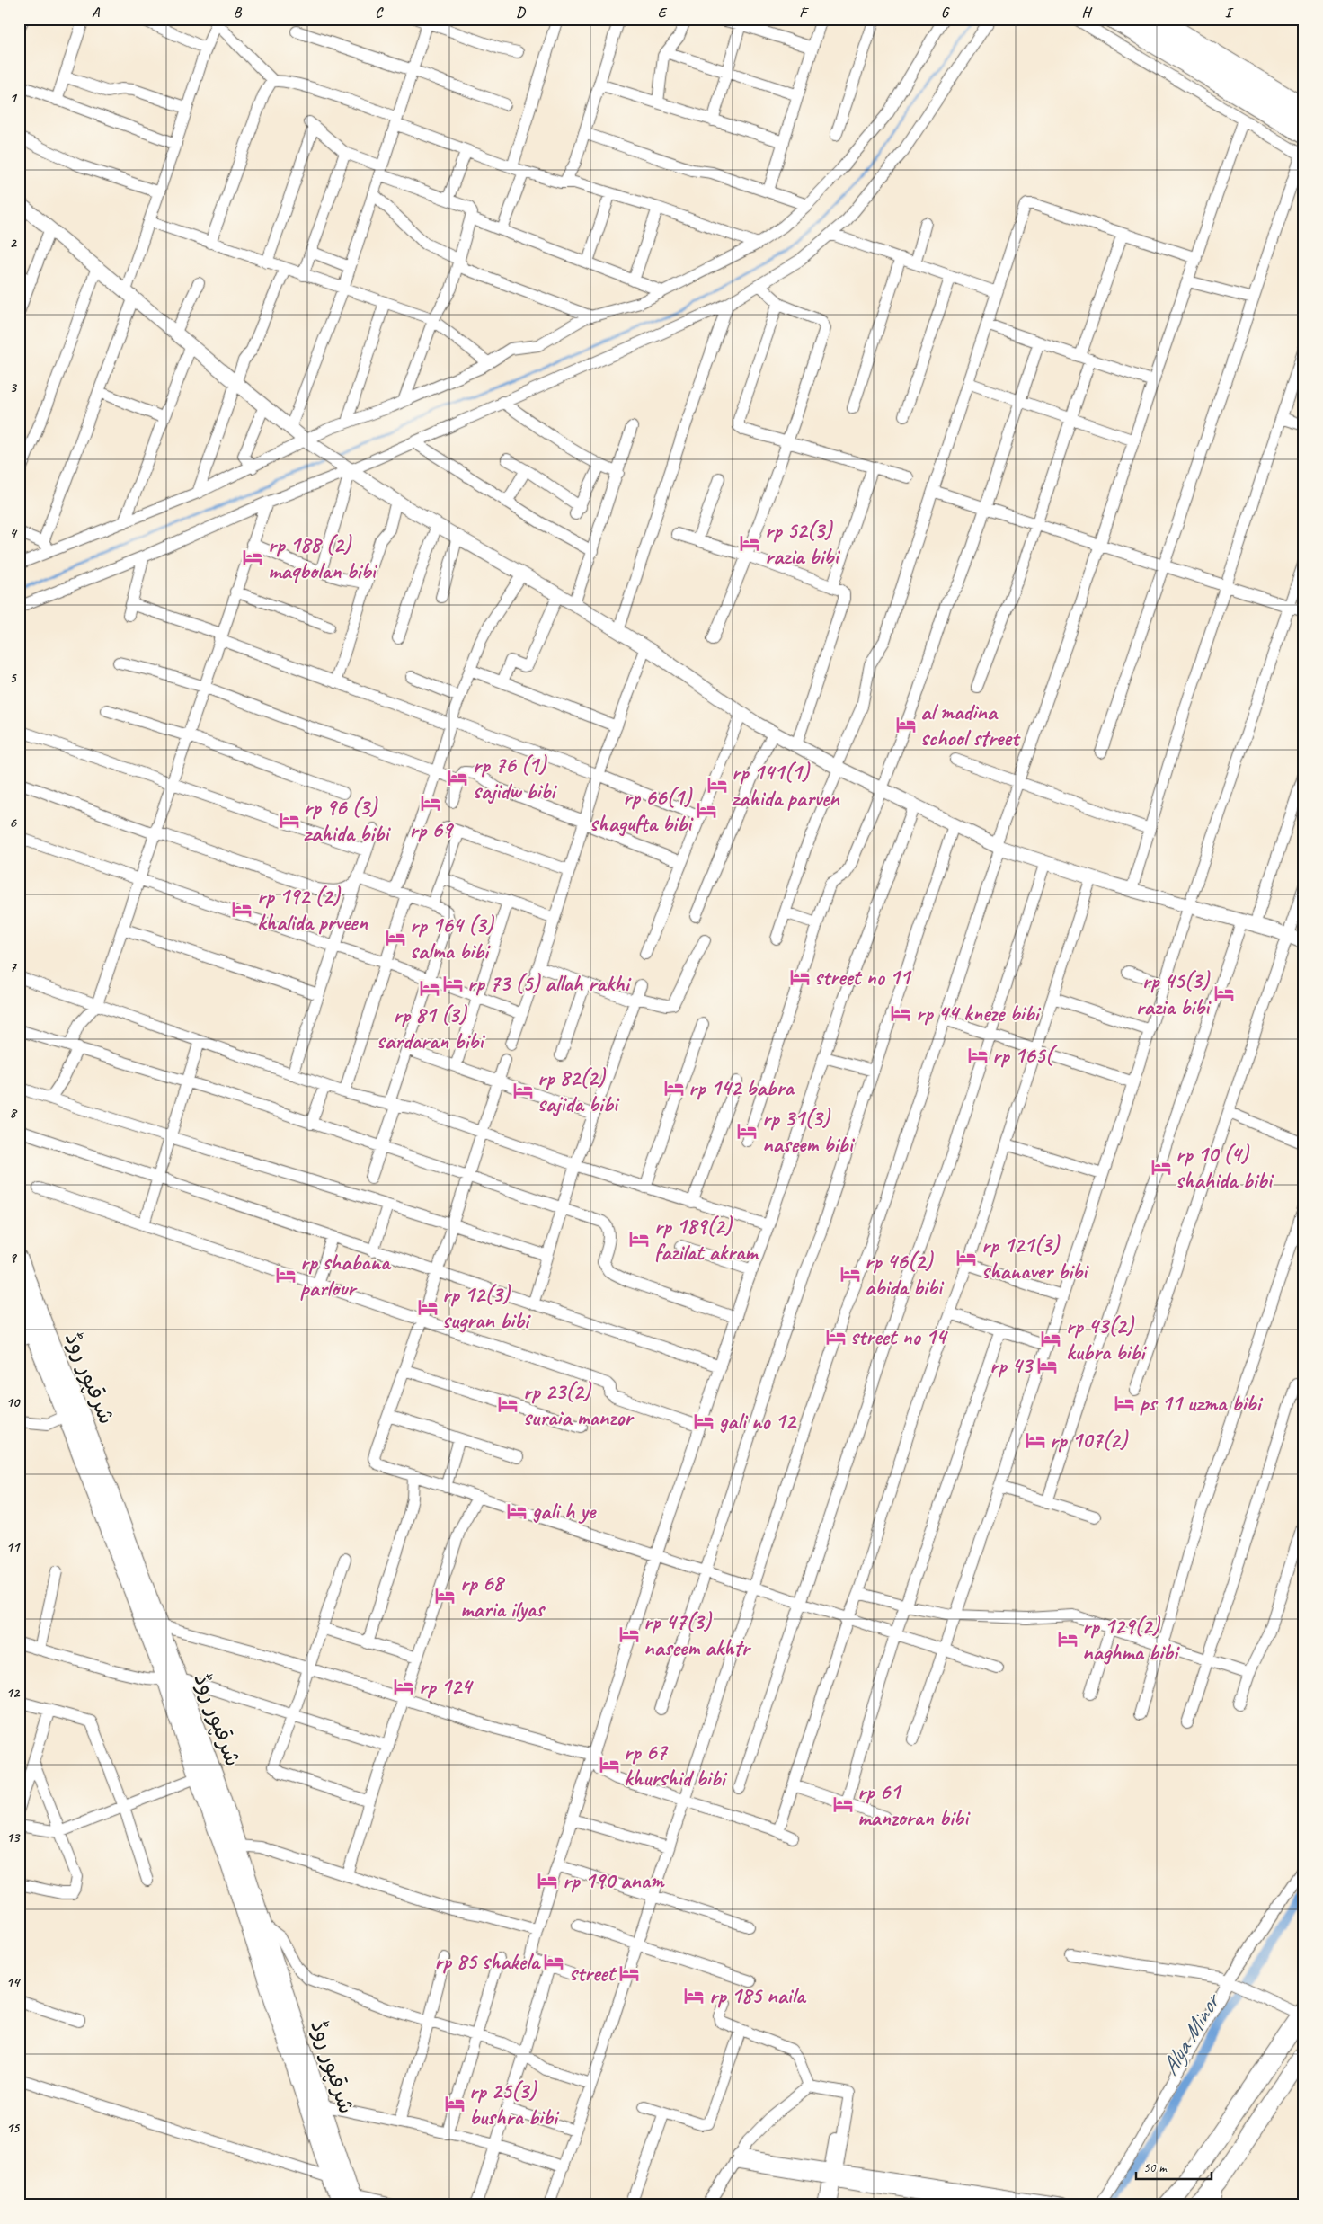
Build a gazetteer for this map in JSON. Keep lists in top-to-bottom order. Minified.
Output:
{"streets":{"main road":["شرقپور روڈ"]},"water":["Alya Minor"],"places":{"hotel":["rp 52(3) razia bibi","rp 188 (2) maqbolan bibi","al madina school street","rp 76 (1) sajidw bibi","rp 141(1) zahida parven","rp 69","rp 66(1) shagufta bibi","rp 96 (3) zahida bibi","rp 192 (2) khalida prveen","rp 164 (3) salma bibi","street no 11","rp 73 (5) allah rakhi","rp 81 (3) sardaran bibi","rp 45(3) razia bibi","rp 44 kneze bibi","rp 165(","rp 142 babra","rp 82(2) sajida bibi","rp 31(3) naseem bibi","rp 10 (4) shahida bibi","rp 189(2) fazilat akram","rp 121(3) shanaver bibi","rp 46(2) abida bibi","rp shabana parlour","rp 12(3) sugran bibi","street no 14","rp 43(2) kubra bibi","rp 43","ps 11 uzma bibi","rp 23(2) suraia manzor","gali no 12","rp 107(2)","gali h ye","rp 68 maria ilyas","rp 47(3) naseem akhtr","rp 129(2) naghma bibi","rp 124","rp 67 khurshid bibi","rp 61 manzoran bibi","rp 190 anam","rp 85 shakela","street","rp 185 naila","rp 25(3) bushra bibi"]},"scale_bar":"50 m","grid":{"columns":["A","B","C","D","E","F","G","H","I"],"rows":["1","2","3","4","5","6","7","8","9","10","11","12","13","14","15"]}}
